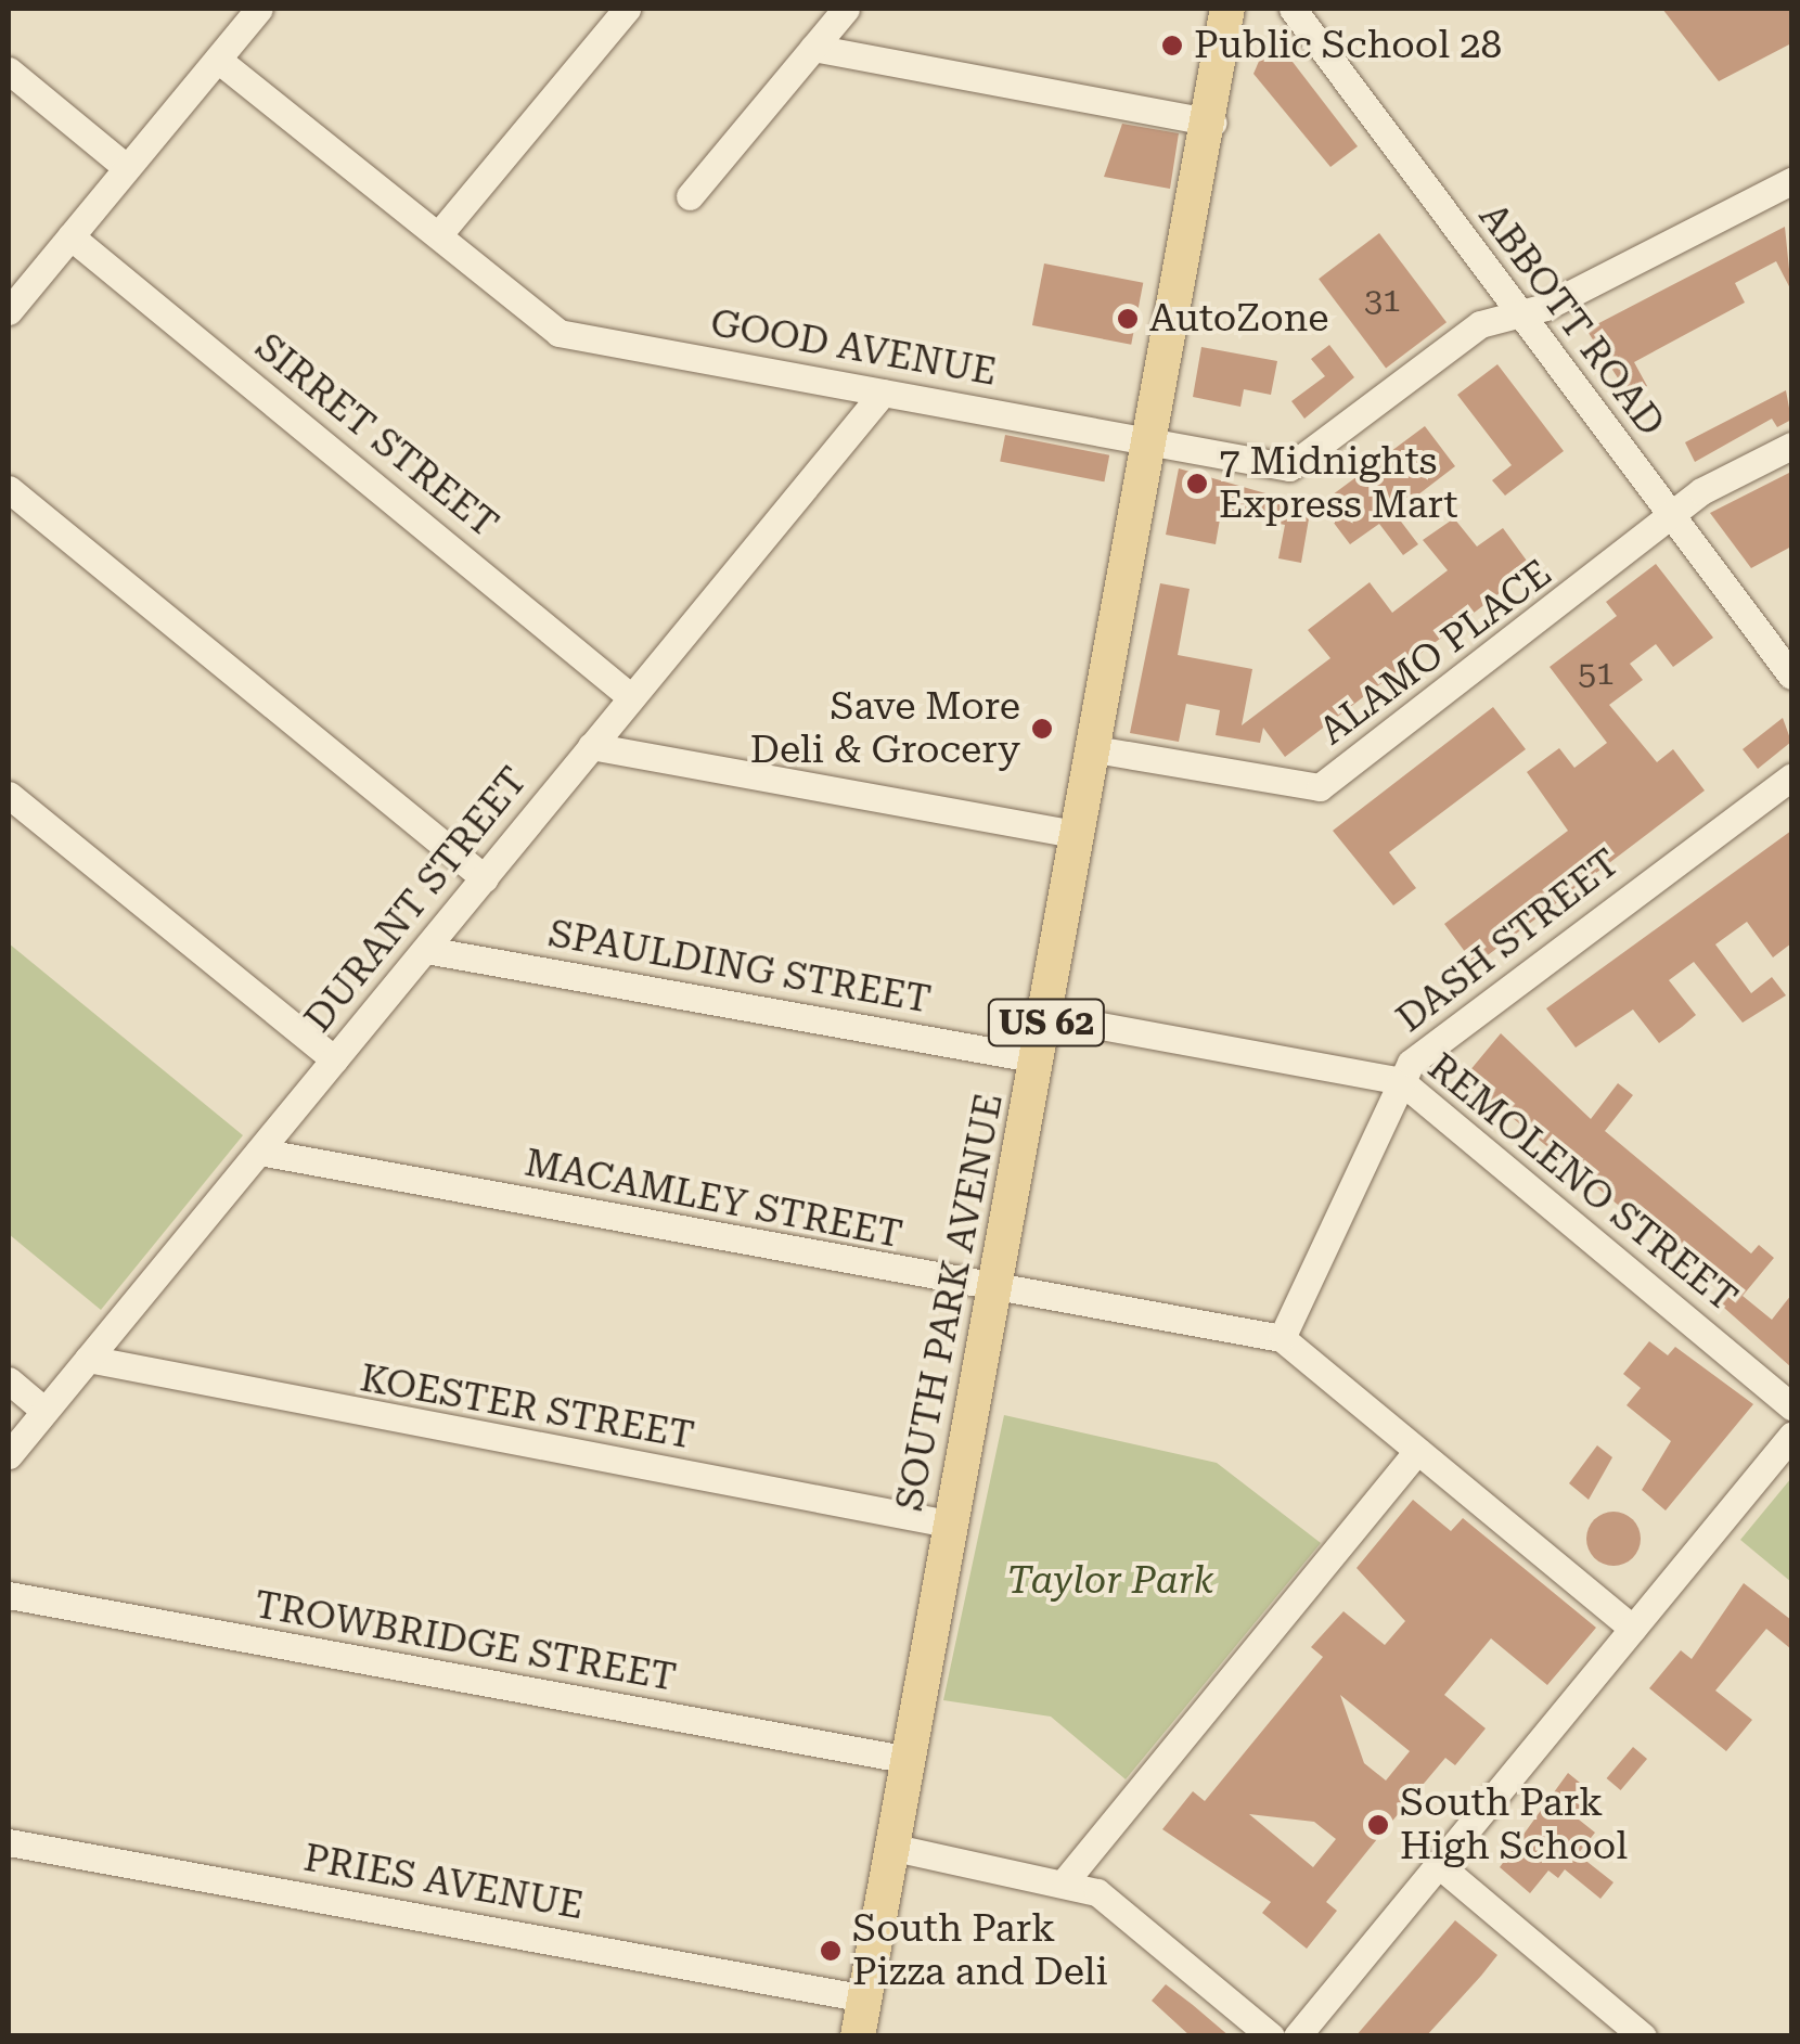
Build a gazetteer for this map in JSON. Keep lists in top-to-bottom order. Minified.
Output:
{"streets":{"main road":["US 62","SOUTH PARK AVENUE"],"street":["ABBOTT ROAD","GOOD AVENUE","SIRRET STREET","ALAMO PLACE","DURANT STREET","DASH STREET","SPAULDING STREET","REMOLENO STREET","MACAMLEY STREET","KOESTER STREET","TROWBRIDGE STREET","PRIES AVENUE"]},"crossings":[["ABBOTT ROAD","GOOD AVENUE"],["ABBOTT ROAD","ALAMO PLACE"],["GOOD AVENUE","DURANT STREET"],["GOOD AVENUE","SOUTH PARK AVENUE"],["SIRRET STREET","DURANT STREET"],["ALAMO PLACE","SOUTH PARK AVENUE"],["DURANT STREET","SPAULDING STREET"],["DURANT STREET","MACAMLEY STREET"],["DURANT STREET","KOESTER STREET"],["DASH STREET","REMOLENO STREET"],["DASH STREET","MACAMLEY STREET"],["SPAULDING STREET","SOUTH PARK AVENUE"],["REMOLENO STREET","SOUTH PARK AVENUE"],["MACAMLEY STREET","SOUTH PARK AVENUE"],["SOUTH PARK AVENUE","KOESTER STREET"],["SOUTH PARK AVENUE","TROWBRIDGE STREET"],["SOUTH PARK AVENUE","PRIES AVENUE"]],"parks":["Taylor Park"],"places":["Public School 28","AutoZone","7 Midnights Express Mart","Save More Deli & Grocery","South Park High School","South Park Pizza and Deli"],"house_numbers":["31","51"]}
